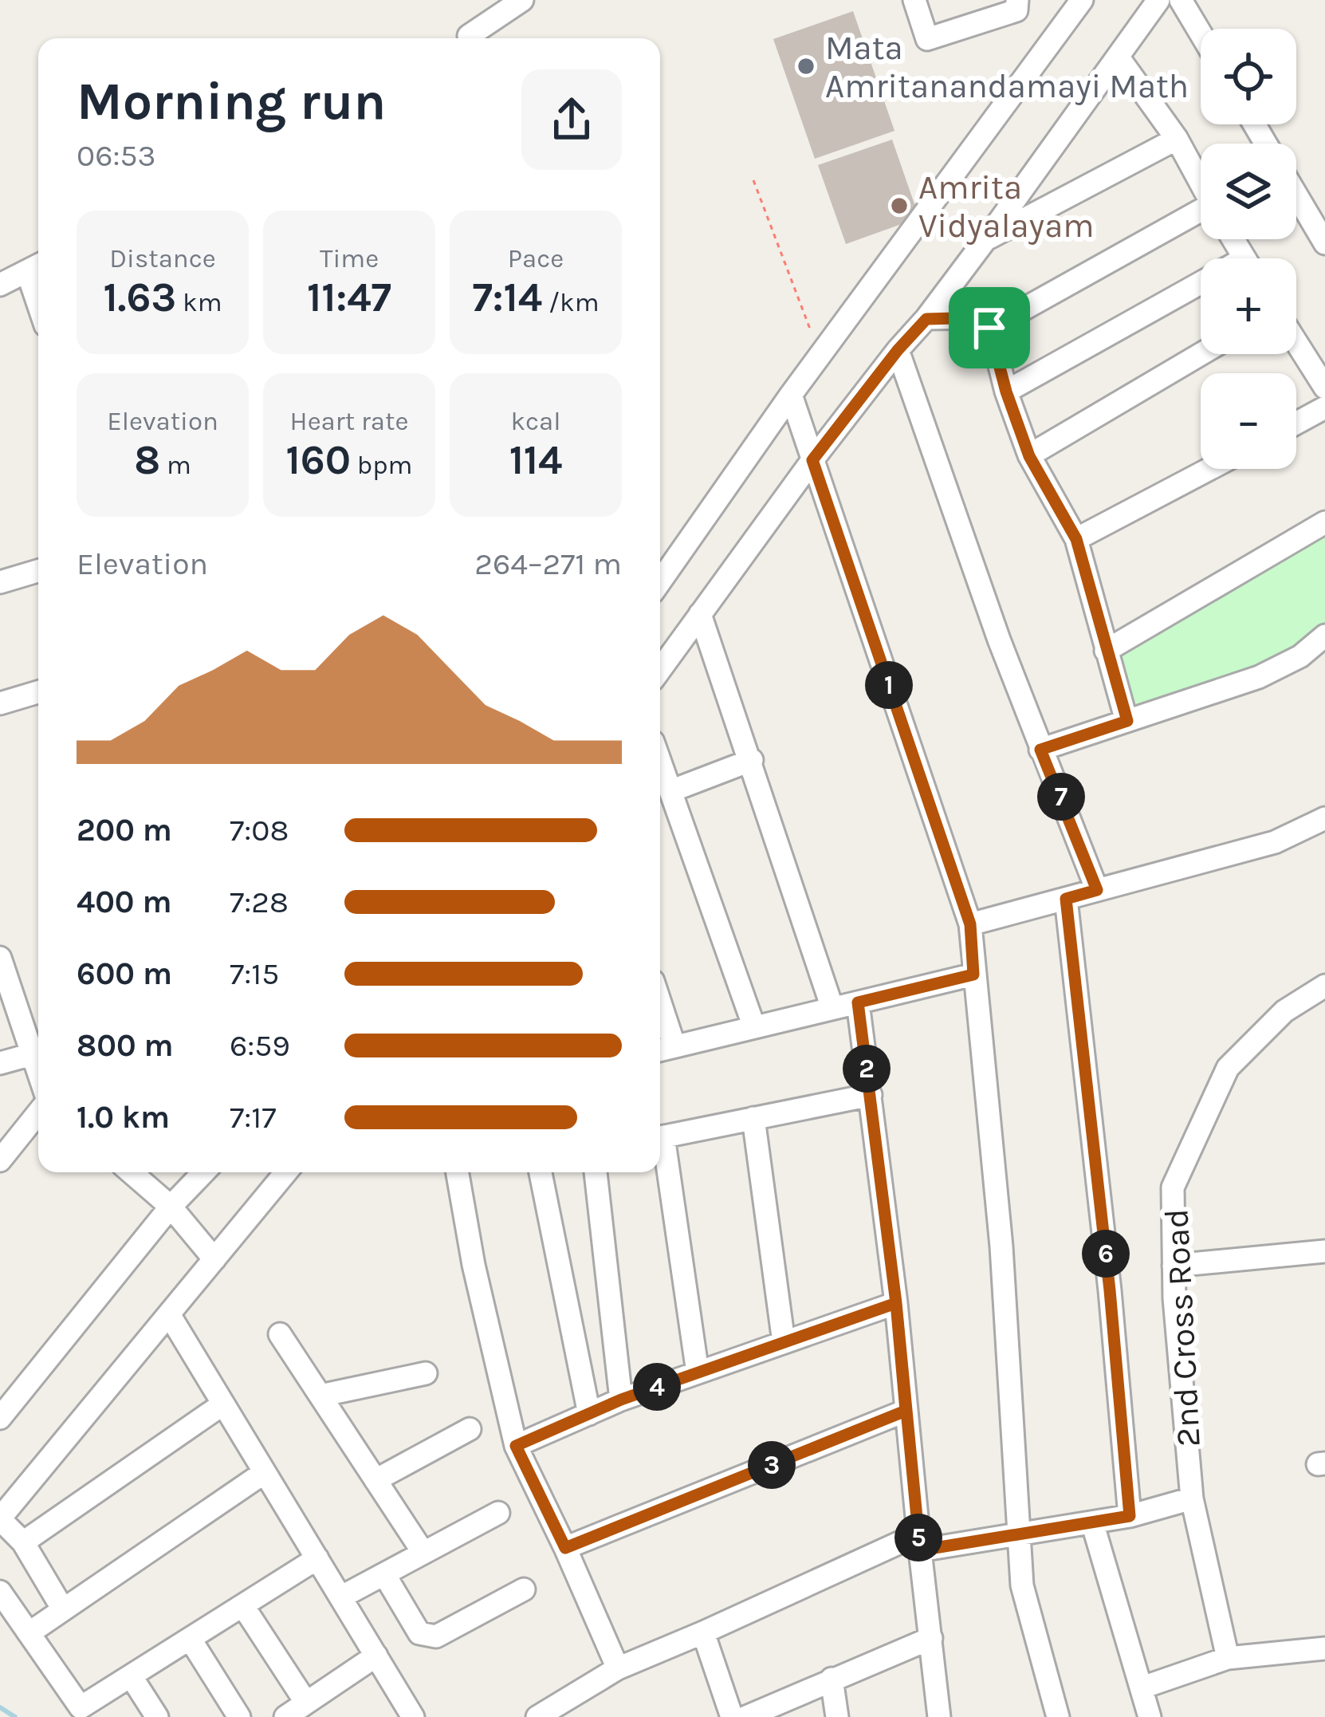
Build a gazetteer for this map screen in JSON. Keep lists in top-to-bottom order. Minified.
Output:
{"streets":{"street":["2nd Cross Road"]},"places":["Mata Amritanandamayi Math","Amrita Vidyalayam"],"page":{"map_buttons":["+","−"],"heading":["Morning run","06:53"],"stats":[["Distance","1.63 km"],["Time","11:47"],["Pace","7:14 /km"],["Elevation","8 m"],["Heart rate","160 bpm"],["kcal","114"]],"chart":["Elevation","264–271 m"],"pins":["1","7","2","6","4","3","5"],"list":[{"name":"200 m","note":"7:08"},{"name":"400 m","note":"7:28"},{"name":"600 m","note":"7:15"},{"name":"800 m","note":"6:59"},{"name":"1.0 km","note":"7:17"}]}}
